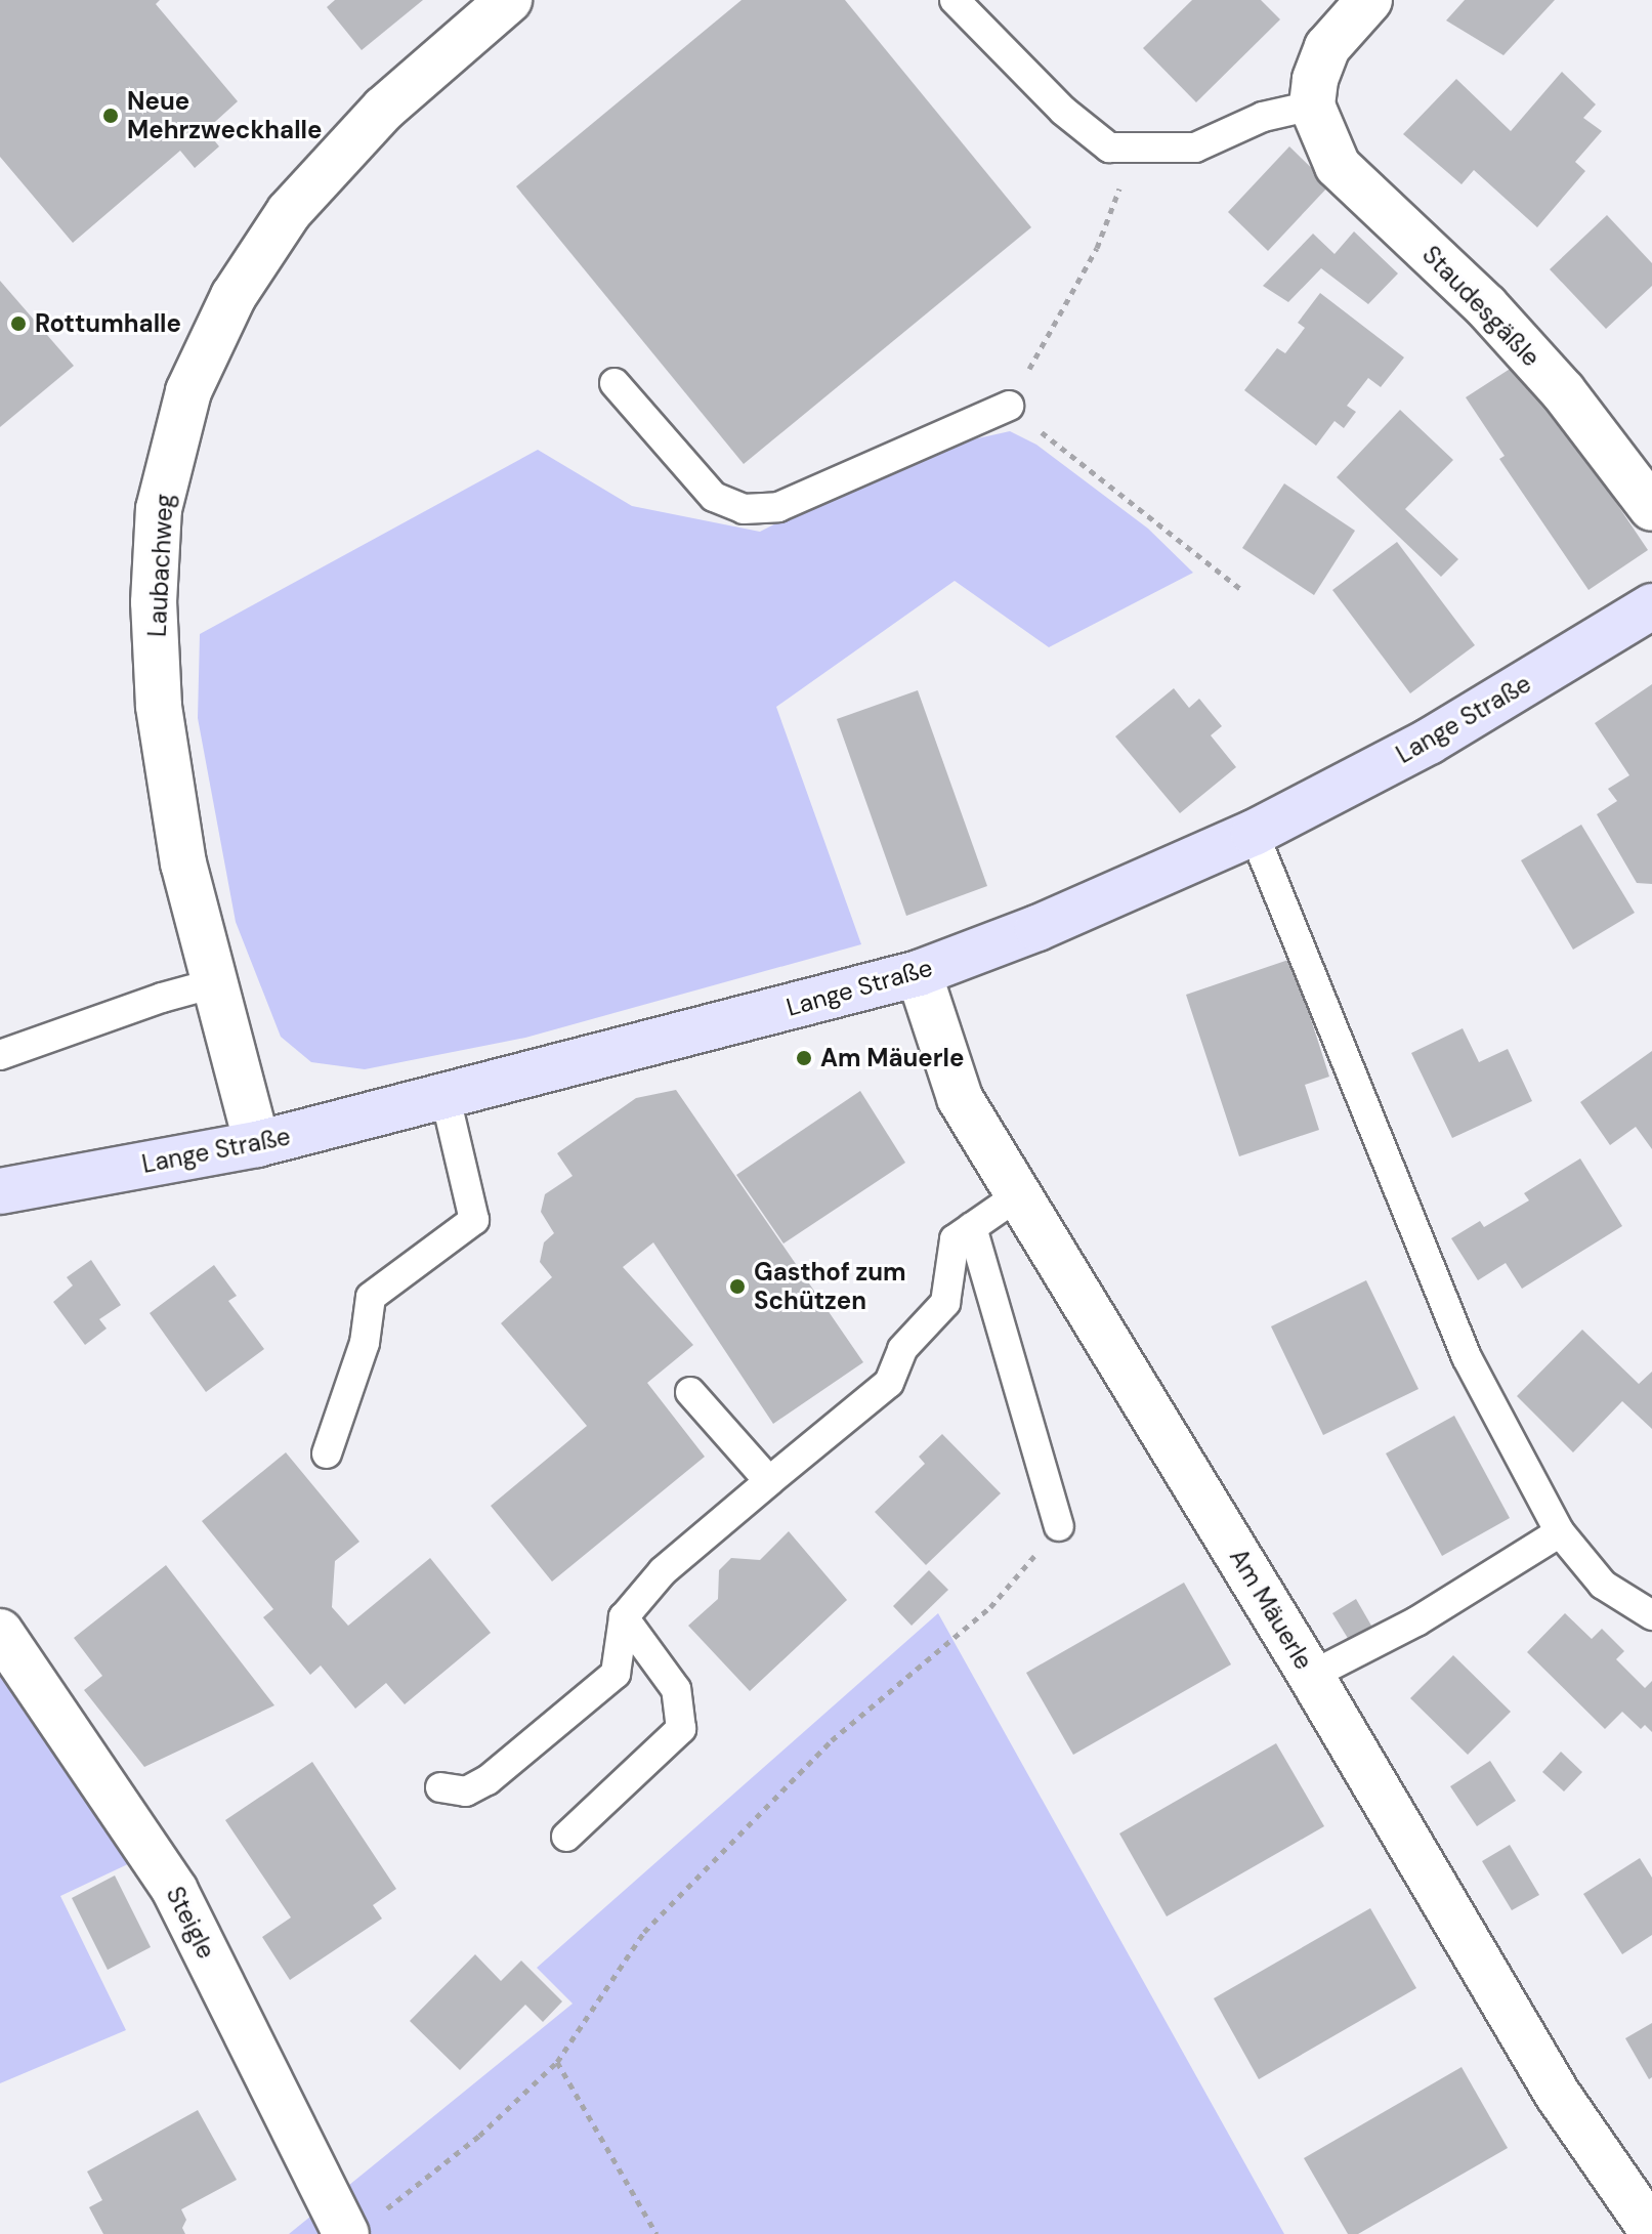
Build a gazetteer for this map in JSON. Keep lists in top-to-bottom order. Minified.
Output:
{"streets":{"street":["Staudesgäßle","Laubachweg","Lange Straße","Am Mäuerle","Steigle"]},"crossings":[["Laubachweg","Lange Straße"],["Lange Straße","Am Mäuerle"]],"places":["Neue Mehrzweckhalle","Rottumhalle","Am Mäuerle","Gasthof zum Schützen"]}
